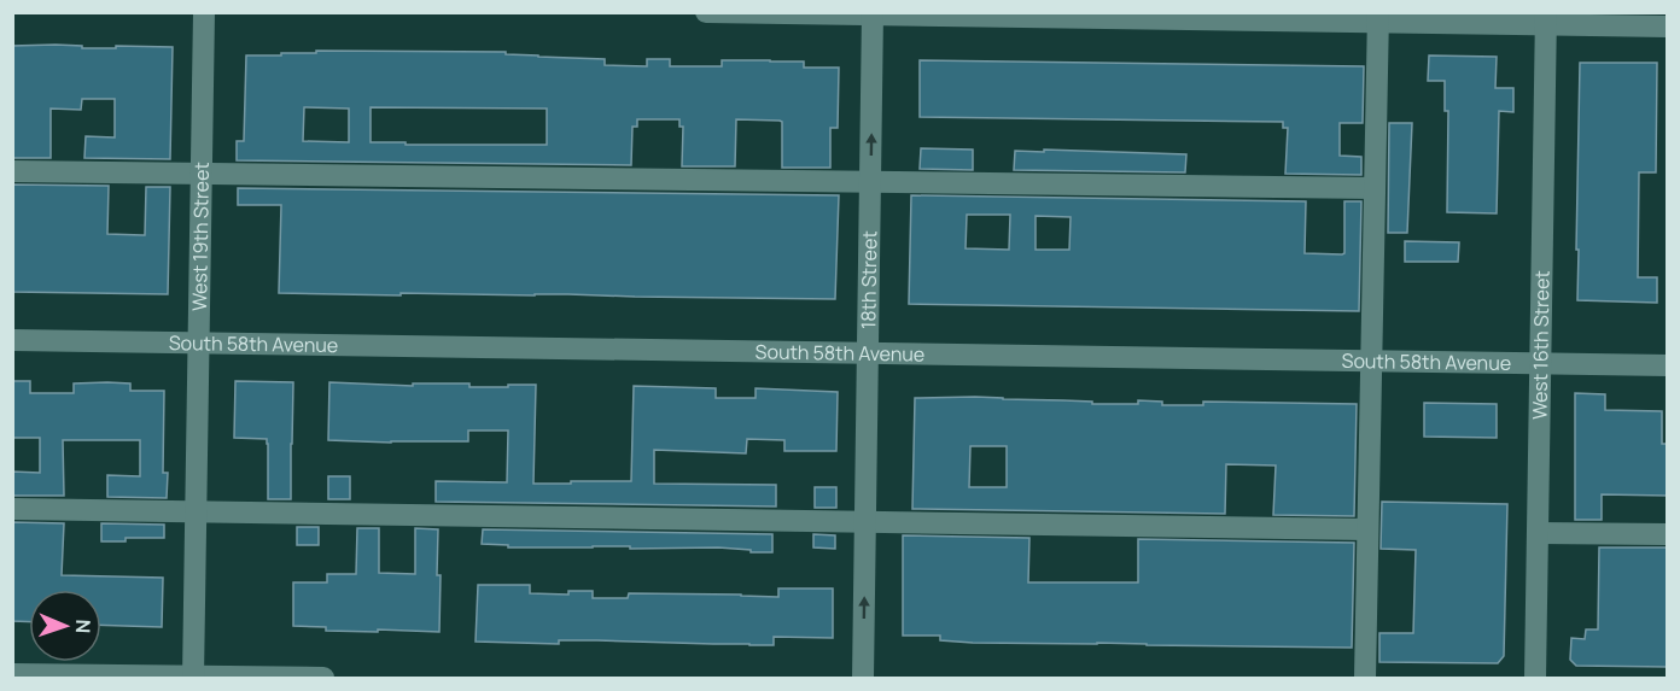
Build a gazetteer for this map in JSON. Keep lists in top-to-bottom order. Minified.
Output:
{"streets":{"street":["West 19th Street","18th Street","South 58th Avenue","West 16th Street"]},"crossings":[["West 19th Street","South 58th Avenue"],["18th Street","South 58th Avenue"],["South 58th Avenue","West 16th Street"]],"one_way":["18th Street"],"north":"right"}
